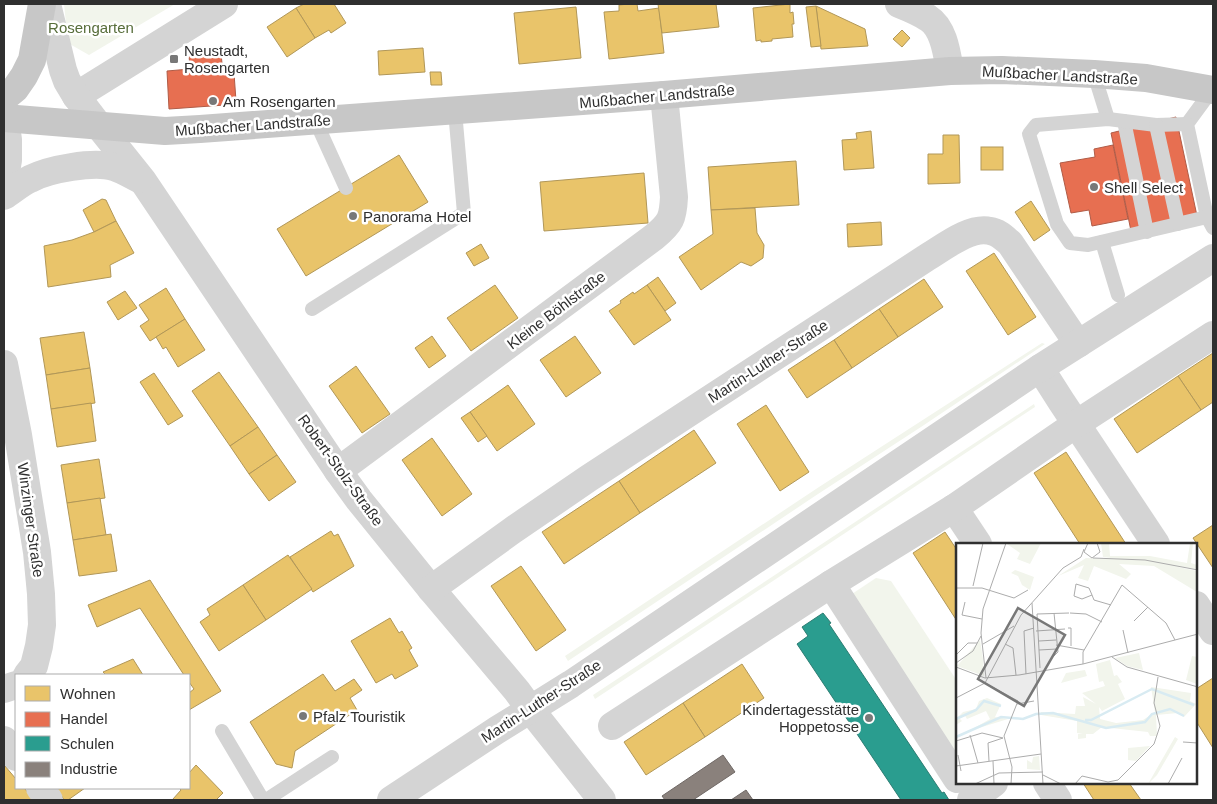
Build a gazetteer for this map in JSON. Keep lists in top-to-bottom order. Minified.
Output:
{"streets":{"main road":["Mußbacher Landstraße"],"street":["Kleine Böhlstraße","Martin-Luther-Straße","Robert-Stolz-Straße","Winzinger Straße"]},"crossings":[["Mußbacher Landstraße","Kleine Böhlstraße"],["Mußbacher Landstraße","Robert-Stolz-Straße"],["Kleine Böhlstraße","Robert-Stolz-Straße"],["Martin-Luther-Straße","Robert-Stolz-Straße"]],"parks":["Rosengarten"],"places":{"transit":["Neustadt, Rosengarten"],"other":["Am Rosengarten","Shell Select","Panorama Hotel","Pfalz Touristik","Kindertagesstätte Hoppetosse"]},"legend":["Wohnen","Handel","Schulen","Industrie"]}
